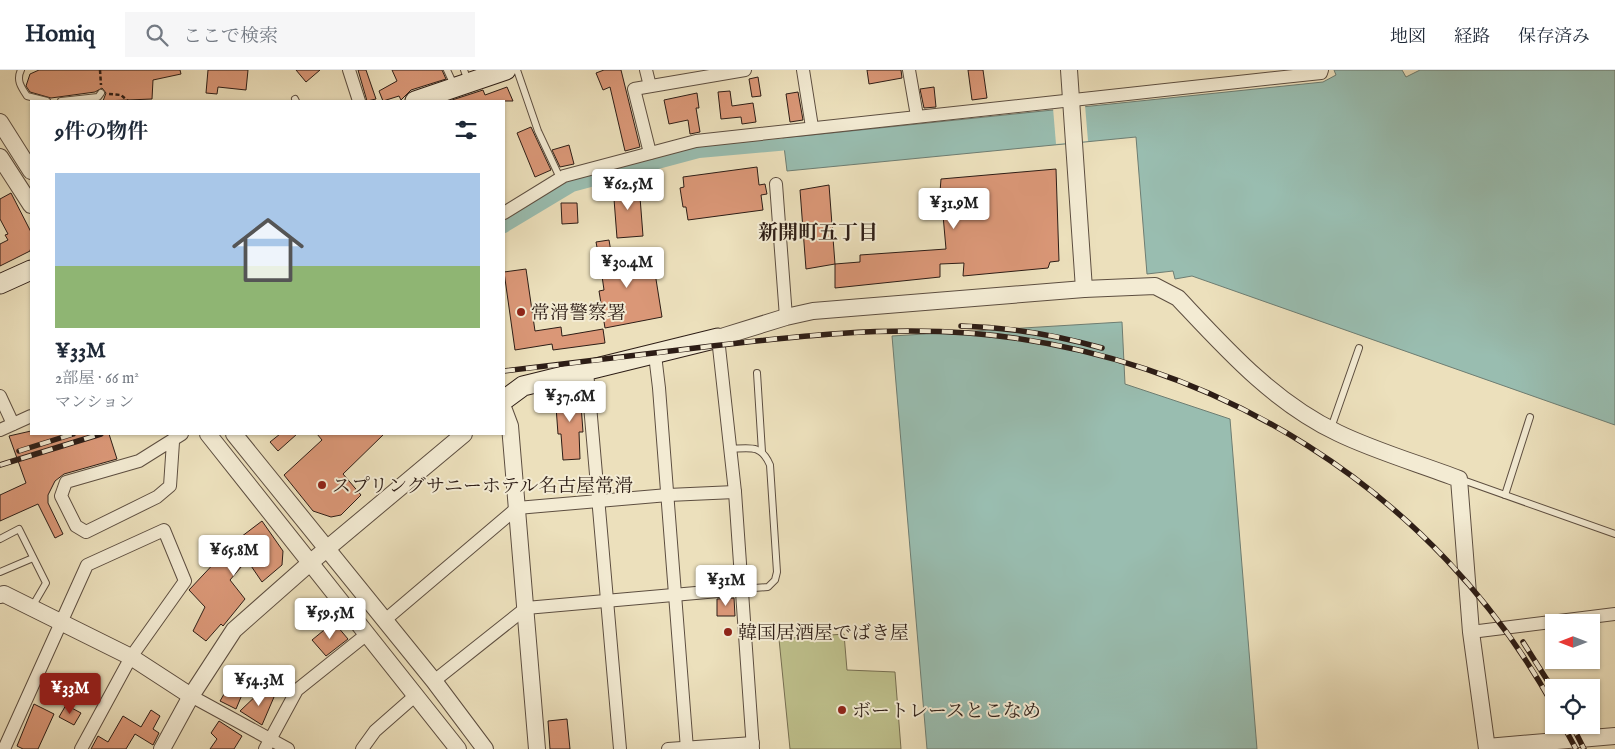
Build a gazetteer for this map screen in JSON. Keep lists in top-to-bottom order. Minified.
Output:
{"districts":["新開町五丁目"],"places":["常滑警察署","スプリングサニーホテル名古屋常滑","韓国居酒屋でばき屋","ボートレースとこなめ"],"north":"left","page":{"header":"Homiq","search":"ここで検索","nav":["地図","経路","保存済み"],"heading":"9件の物件","list":[{"name":"¥33M","note":"2部屋 · 66 m² · マンション"}],"price":["¥62.5M","¥31.9M","¥30.4M","¥37.6M","¥65.8M","¥31M","¥59.5M","¥54.3M","¥33M"]}}
